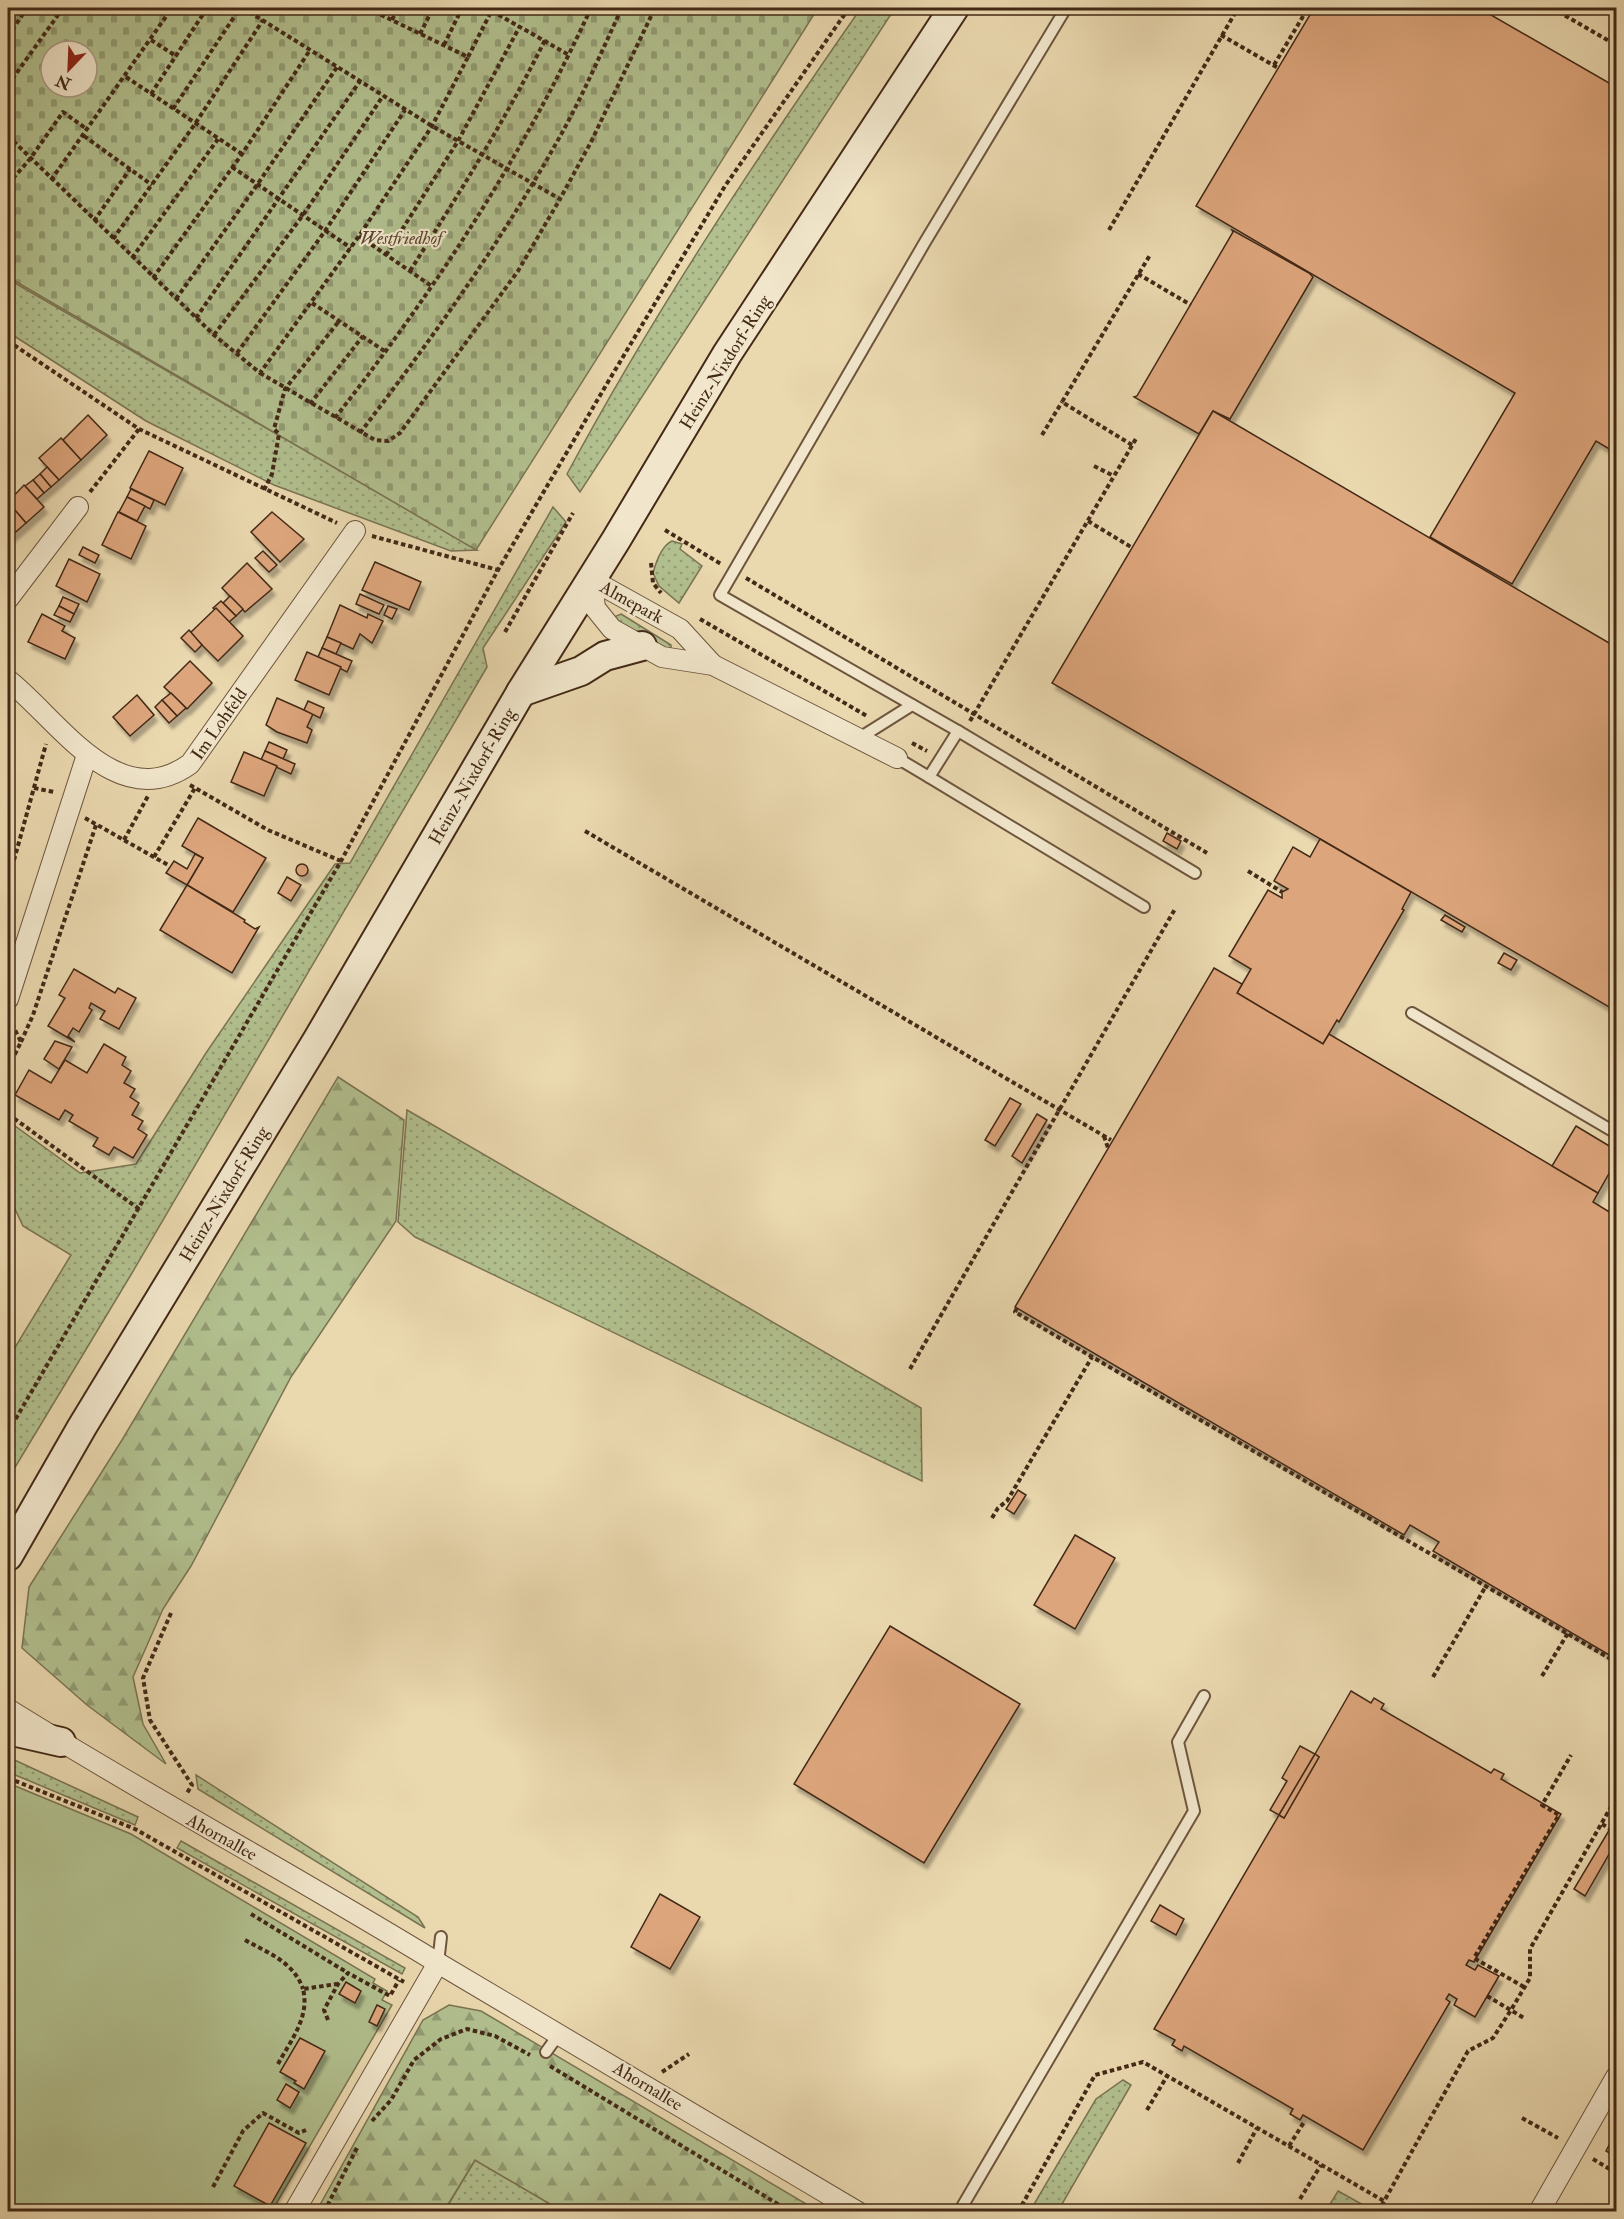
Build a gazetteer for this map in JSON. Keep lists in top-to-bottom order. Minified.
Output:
{"streets":{"main road":["Heinz-Nixdorf-Ring"],"street":["Almepark","Im Lohfeld","Ahornallee"]},"crossings":[["Heinz-Nixdorf-Ring","Almepark"]],"parks":["Westfriedhof"],"north":"bottom left"}
